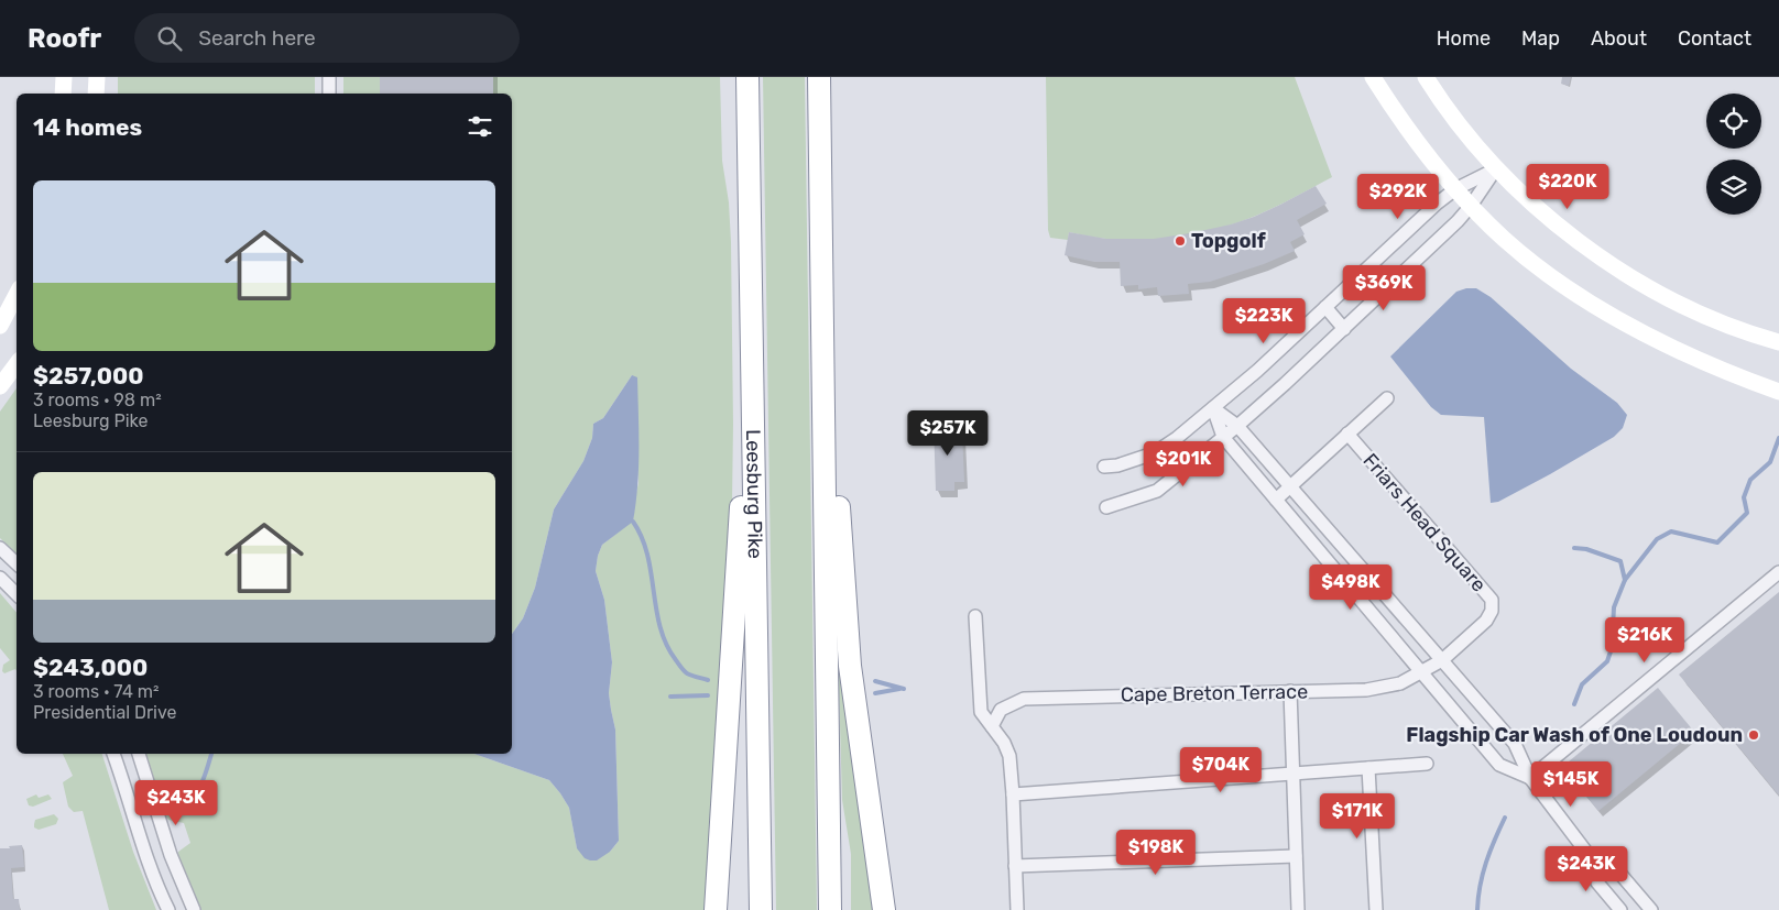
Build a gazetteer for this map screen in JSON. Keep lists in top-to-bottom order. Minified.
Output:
{"streets":{"highway":["Leesburg Pike"],"street":["Friars Head Square","Cape Breton Terrace"]},"crossings":[["Friars Head Square","Cape Breton Terrace"]],"places":["Topgolf","Flagship Car Wash of One Loudoun"],"page":{"header":"Roofr","search":"Search here","nav":["Home","Map","About","Contact"],"heading":"14 homes","list":[{"name":"$257,000","note":"3 rooms · 98 m² · Leesburg Pike"},{"name":"$243,000","note":"3 rooms · 74 m² · Presidential Drive"}],"price":["$220K","$292K","$369K","$223K","$257K","$201K","$498K","$216K","$704K","$145K","$243K","$171K","$198K","$243K"]}}
